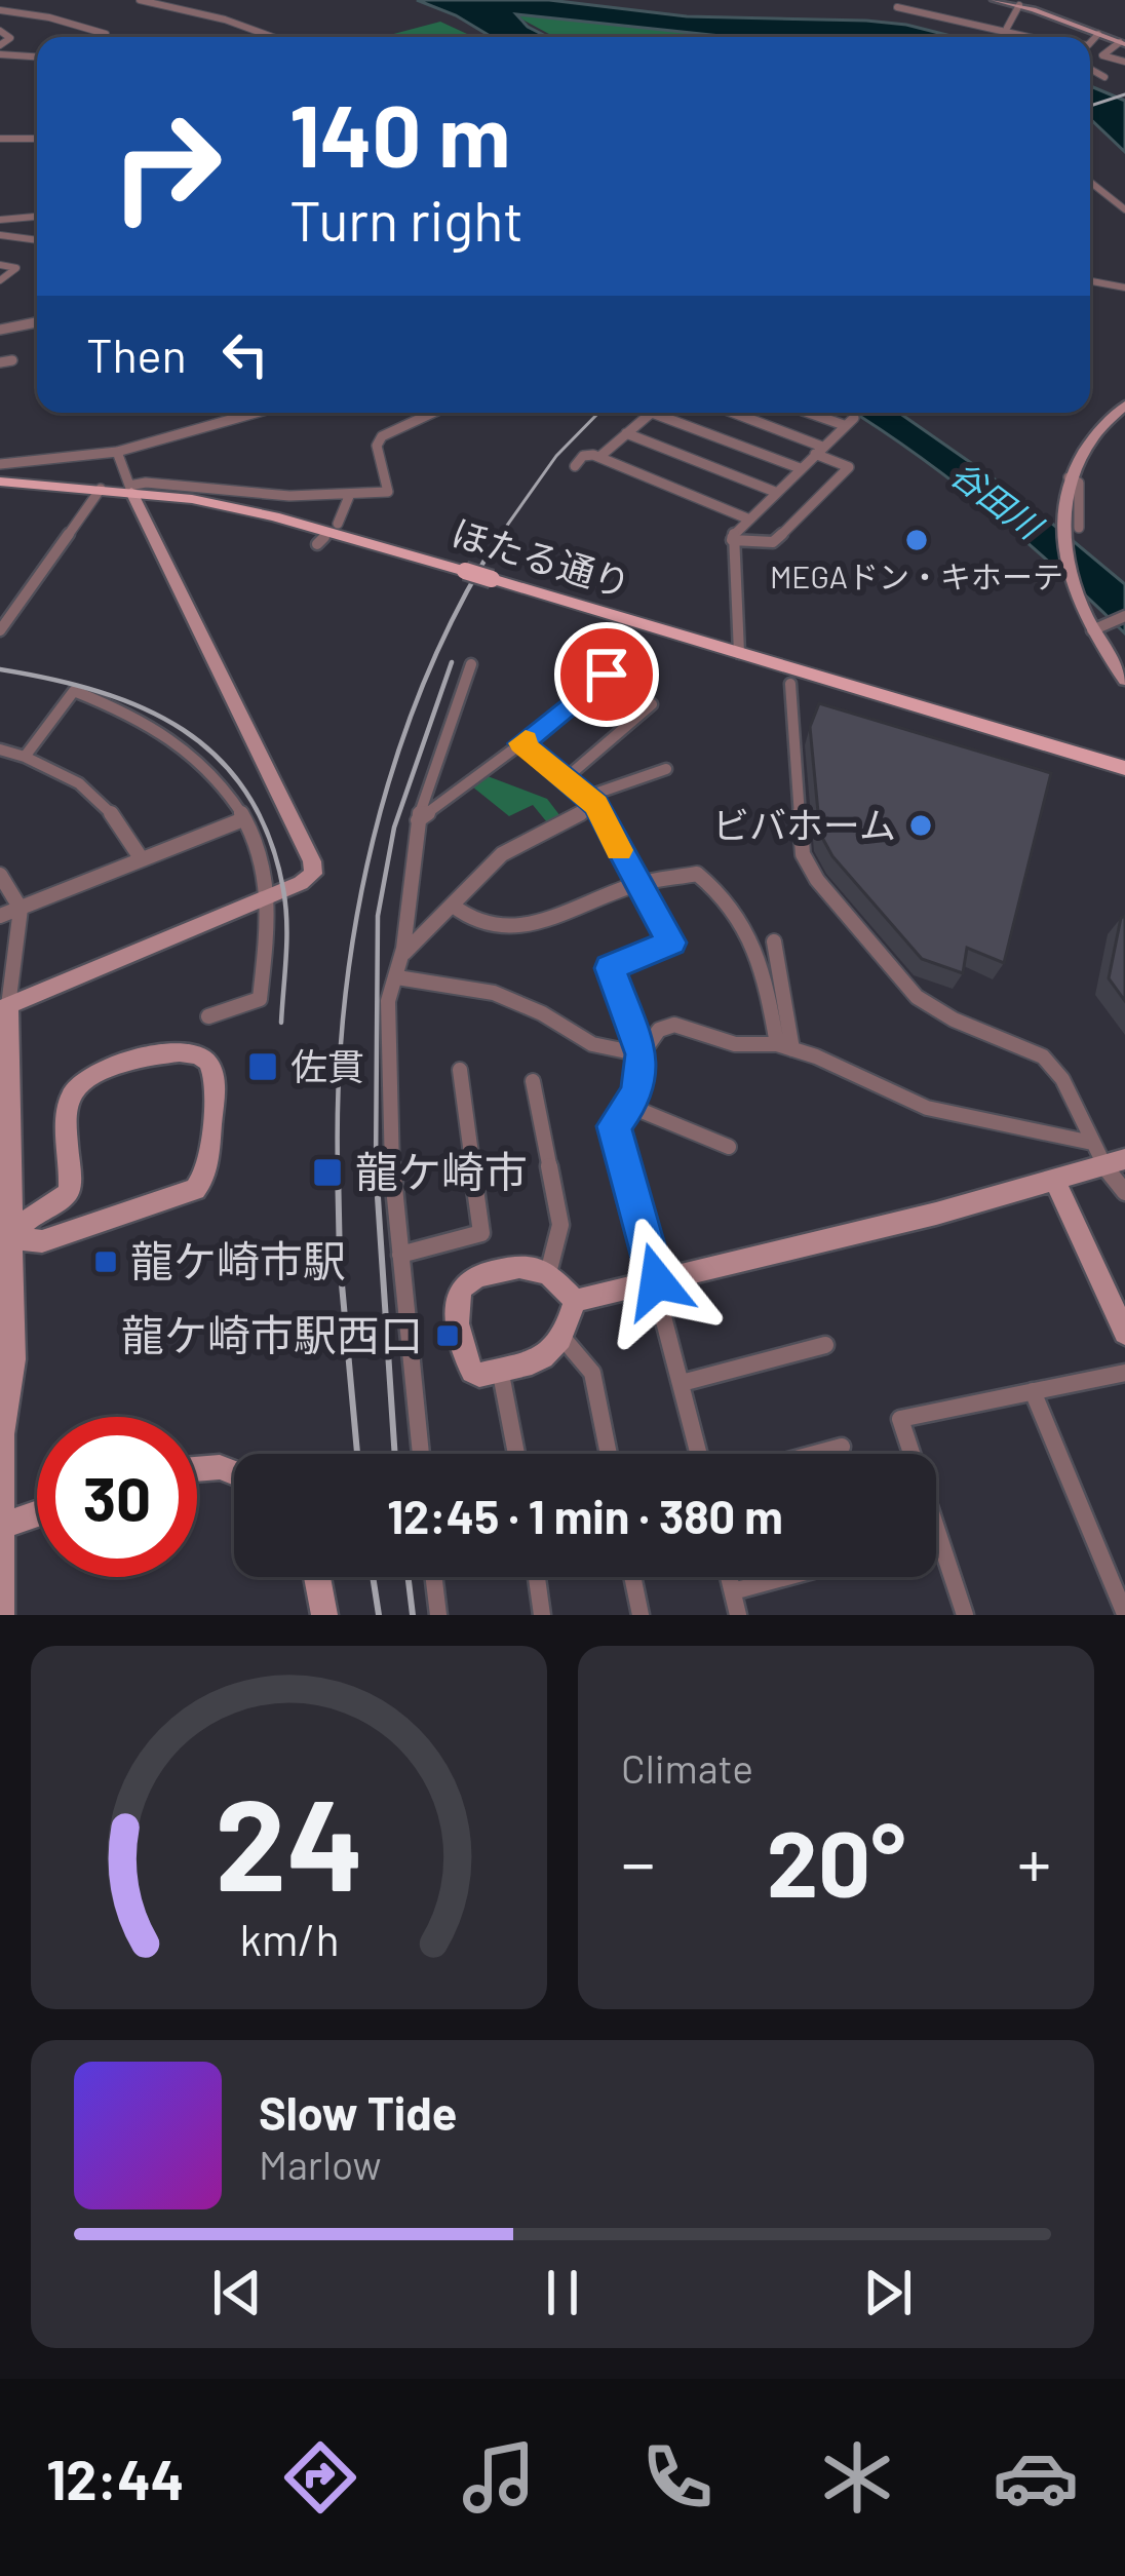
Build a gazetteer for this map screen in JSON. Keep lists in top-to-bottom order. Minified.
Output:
{"streets":{"main road":["ほたる通り"]},"water":["谷田川"],"places":{"other":["MEGAドン・キホーテ","ビバホーム"],"transit":["佐貫","龍ケ崎市","龍ケ崎市駅","龍ケ崎市駅西口"]},"page":{"turn":["140 m","Turn right"],"then":"Then","limit":"30","trip":"12:45 · 1 min · 380 m","tile":"Climate","heat":["−","20°","+"],"song":["Slow Tide","Marlow"],"tabs":"12:44","gauge":["24","km/h"]}}
